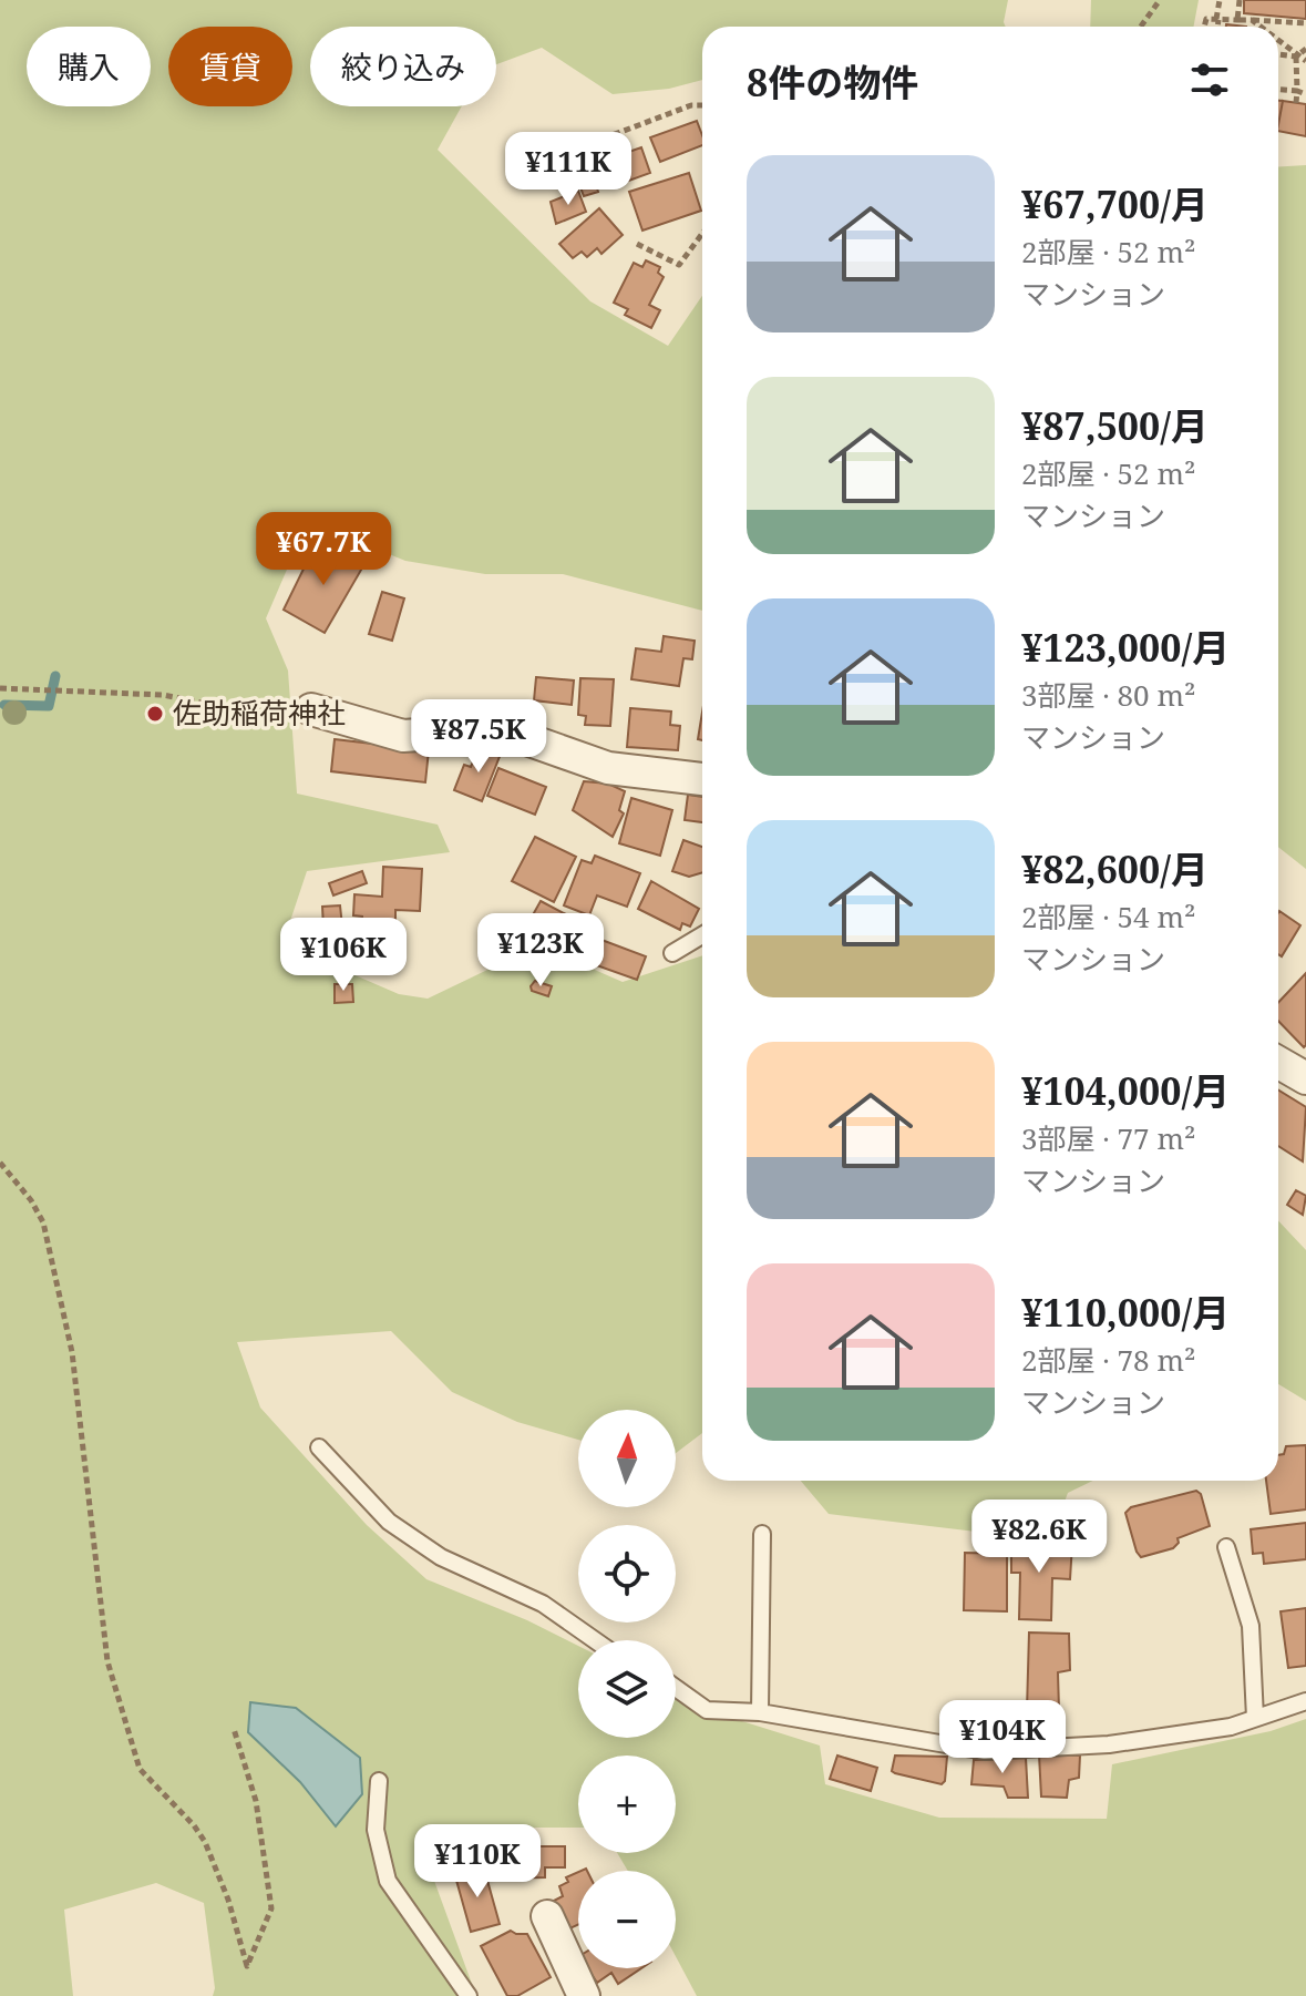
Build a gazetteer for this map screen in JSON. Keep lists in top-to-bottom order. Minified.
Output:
{"places":["佐助稲荷神社"],"north":"top","page":{"chip":["購入","賃貸","絞り込み"],"heading":"8件の物件","price":["¥111K","¥67.7K","¥87.5K","¥123K","¥106K","¥82.6K","¥104K","¥110K"],"list":[{"name":"¥67,700/月","note":"2部屋 · 52 m² · マンション"},{"name":"¥87,500/月","note":"2部屋 · 52 m² · マンション"},{"name":"¥123,000/月","note":"3部屋 · 80 m² · マンション"},{"name":"¥82,600/月","note":"2部屋 · 54 m² · マンション"},{"name":"¥104,000/月","note":"3部屋 · 77 m² · マンション"},{"name":"¥110,000/月","note":"2部屋 · 78 m² · マンション"}],"map_buttons":["+","−"]}}
